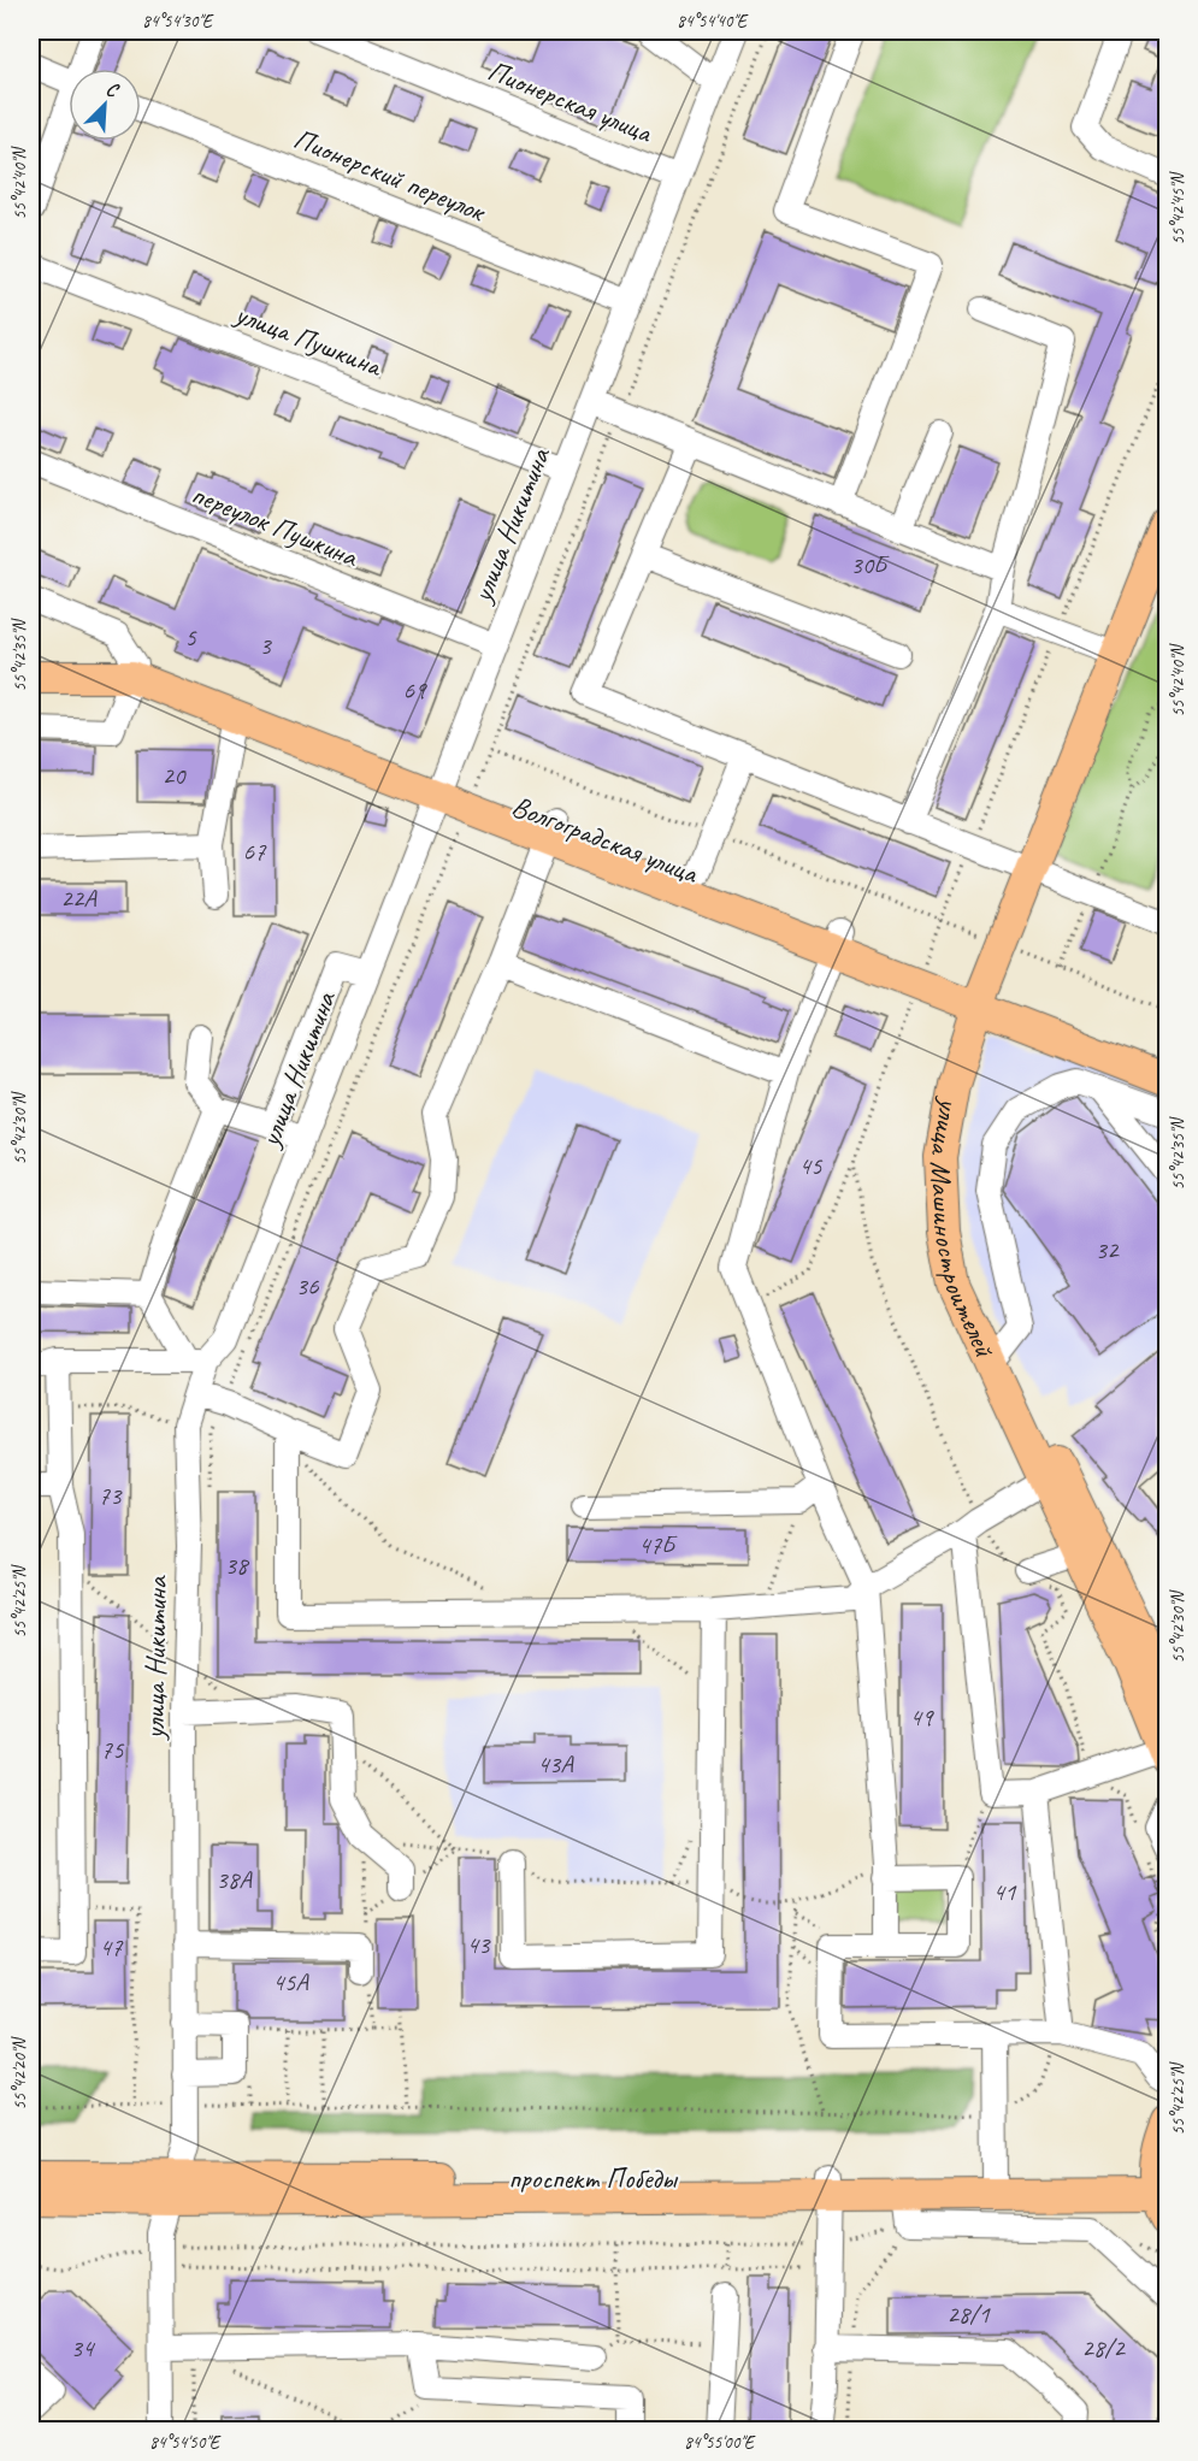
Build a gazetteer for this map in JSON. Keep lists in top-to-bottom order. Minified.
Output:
{"streets":{"main road":["Волгоградская улица","улица Машиностроителей","проспект Победы"],"street":["Пионерская улица","Пионерский переулок","улица Пушкина","переулок Пушкина","улица Никитина"]},"crossings":[["Пионерская улица","улица Никитина"],["Пионерский переулок","улица Никитина"],["улица Пушкина","улица Никитина"],["переулок Пушкина","улица Никитина"],["улица Никитина","Волгоградская улица"],["улица Никитина","проспект Победы"],["Волгоградская улица","улица Машиностроителей"]],"house_numbers":["30Б","5","3","69","20","67","22А","45","32","36","73","47Б","38","49","75","43А","38А","41","43","47","45А","28/1","34","28/2"],"north":"top right","coordinates":["84°54'30\"E","84°54'40\"E","55°42'40\"N","55°42'45\"N","55°42'35\"N","55°42'30\"N","55°42'25\"N","55°42'20\"N","84°54'50\"E","84°55'00\"E"]}
